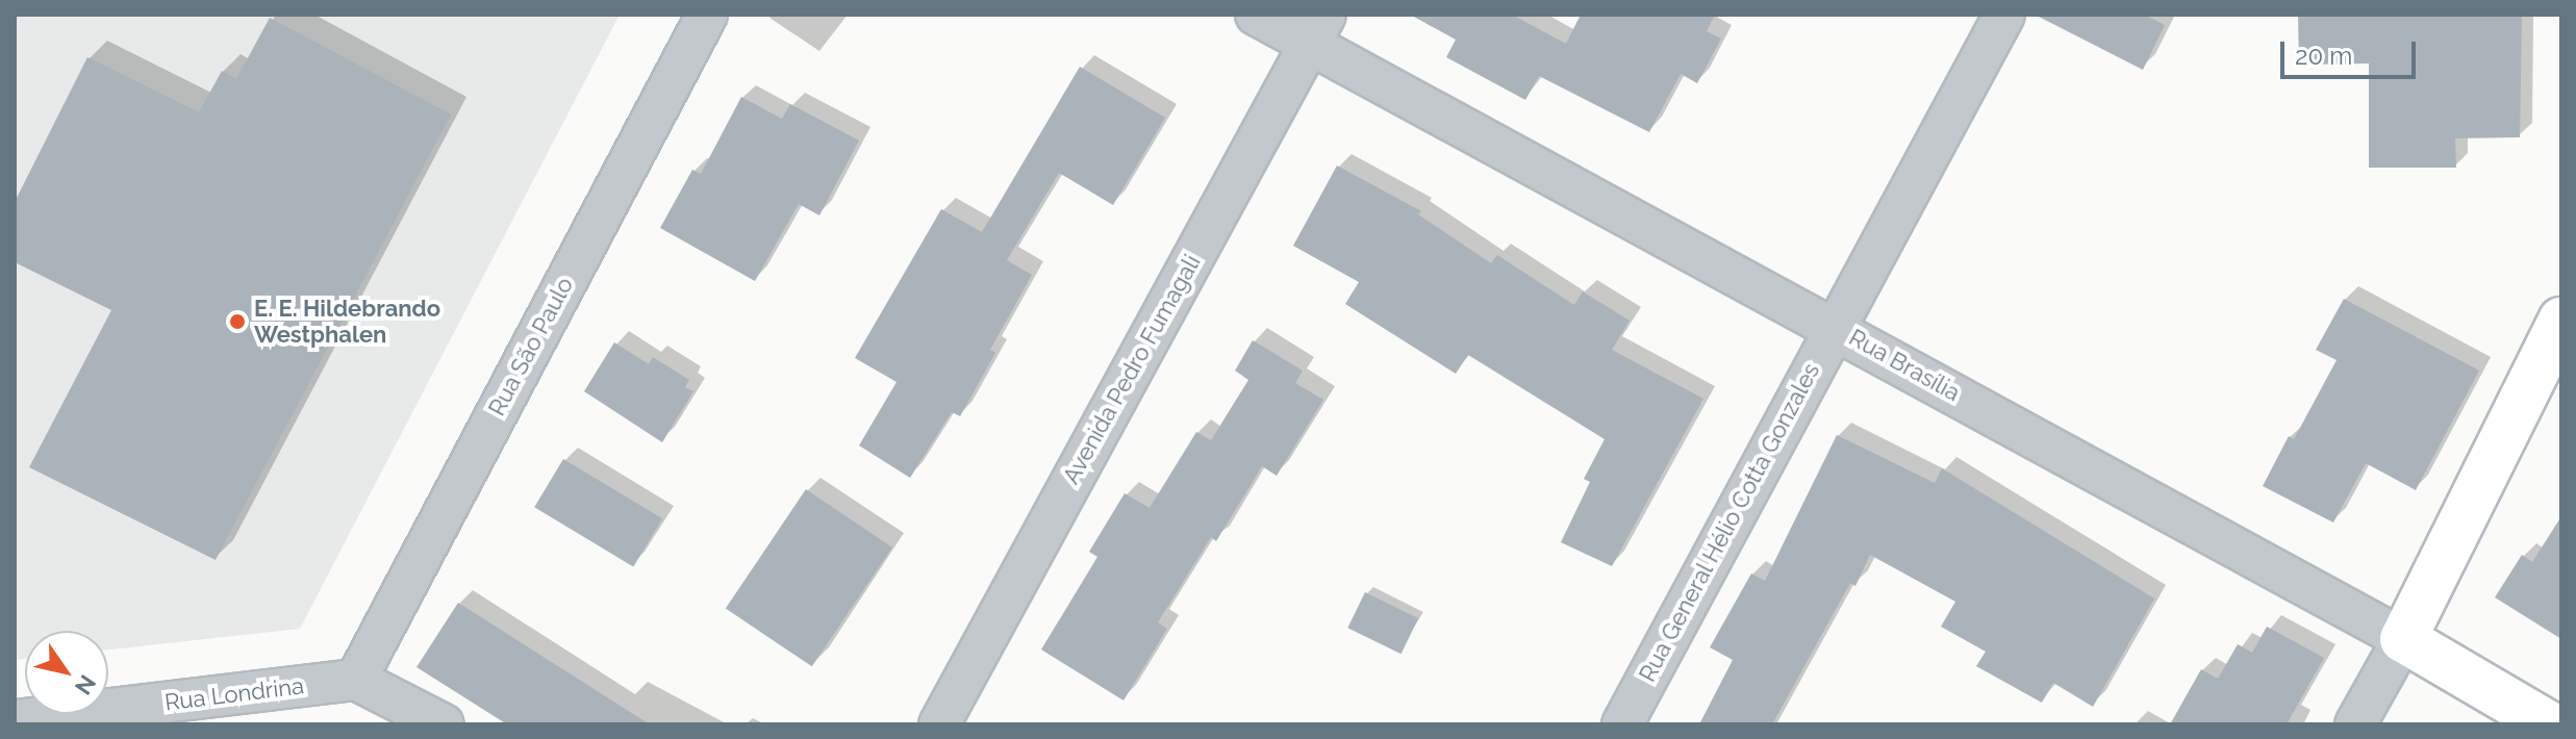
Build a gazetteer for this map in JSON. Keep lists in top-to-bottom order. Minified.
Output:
{"streets":{"street":["Rua São Paulo","Rua Brasília","Avenida Pedro Fumagali","Rua General Hélio Cotta Gonzales","Rua Londrina"]},"crossings":[["Rua São Paulo","Rua Londrina"],["Rua Brasília","Avenida Pedro Fumagali"],["Rua Brasília","Rua General Hélio Cotta Gonzales"]],"places":["E. E. Hildebrando Westphalen"],"scale_bar":"20 m","north":"bottom right"}
